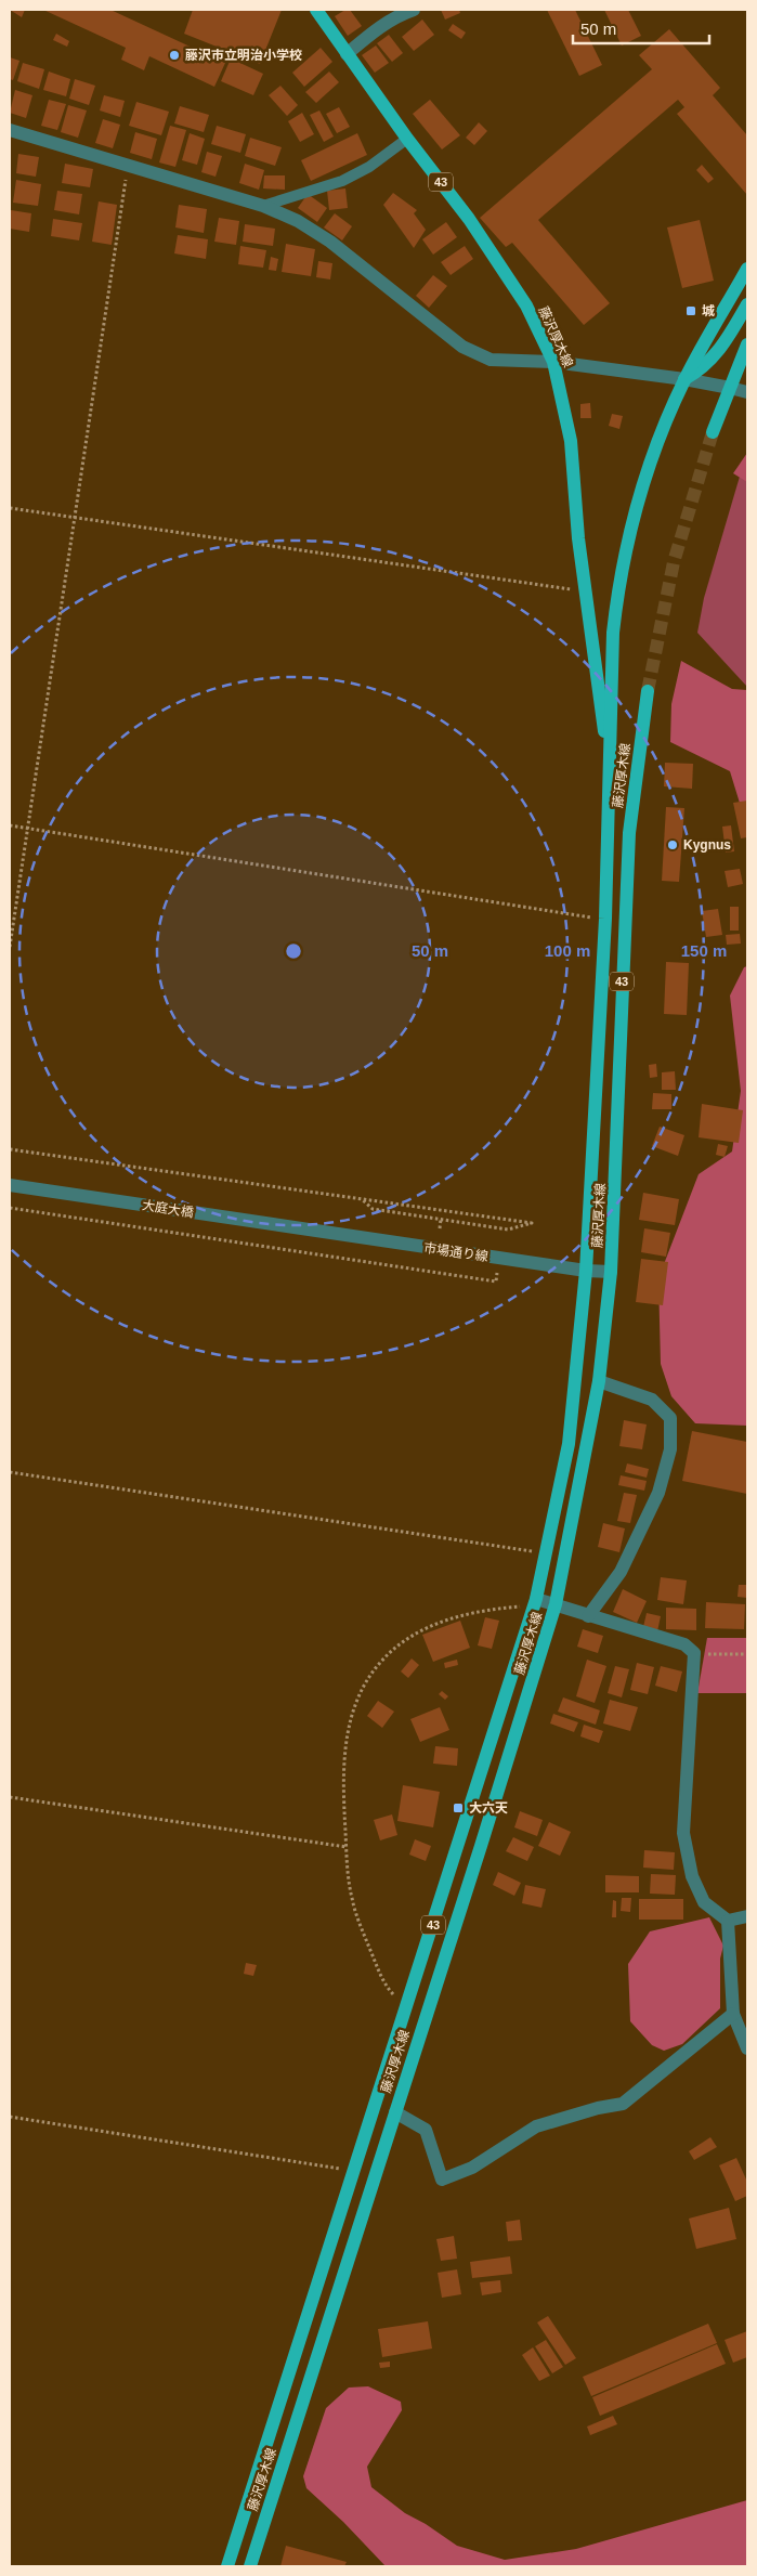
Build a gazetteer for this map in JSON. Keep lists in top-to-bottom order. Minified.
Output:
{"streets":{"main road":["43","藤沢厚木線"],"street":["大庭大橋","市場通り線"]},"crossings":[["藤沢厚木線","市場通り線"],["大庭大橋","市場通り線"]],"places":{"other":["藤沢市立明治小学校","Kygnus"],"transit":["城","大六天"]},"scale_bar":"50 m","rings":["50 m","100 m","150 m"]}
